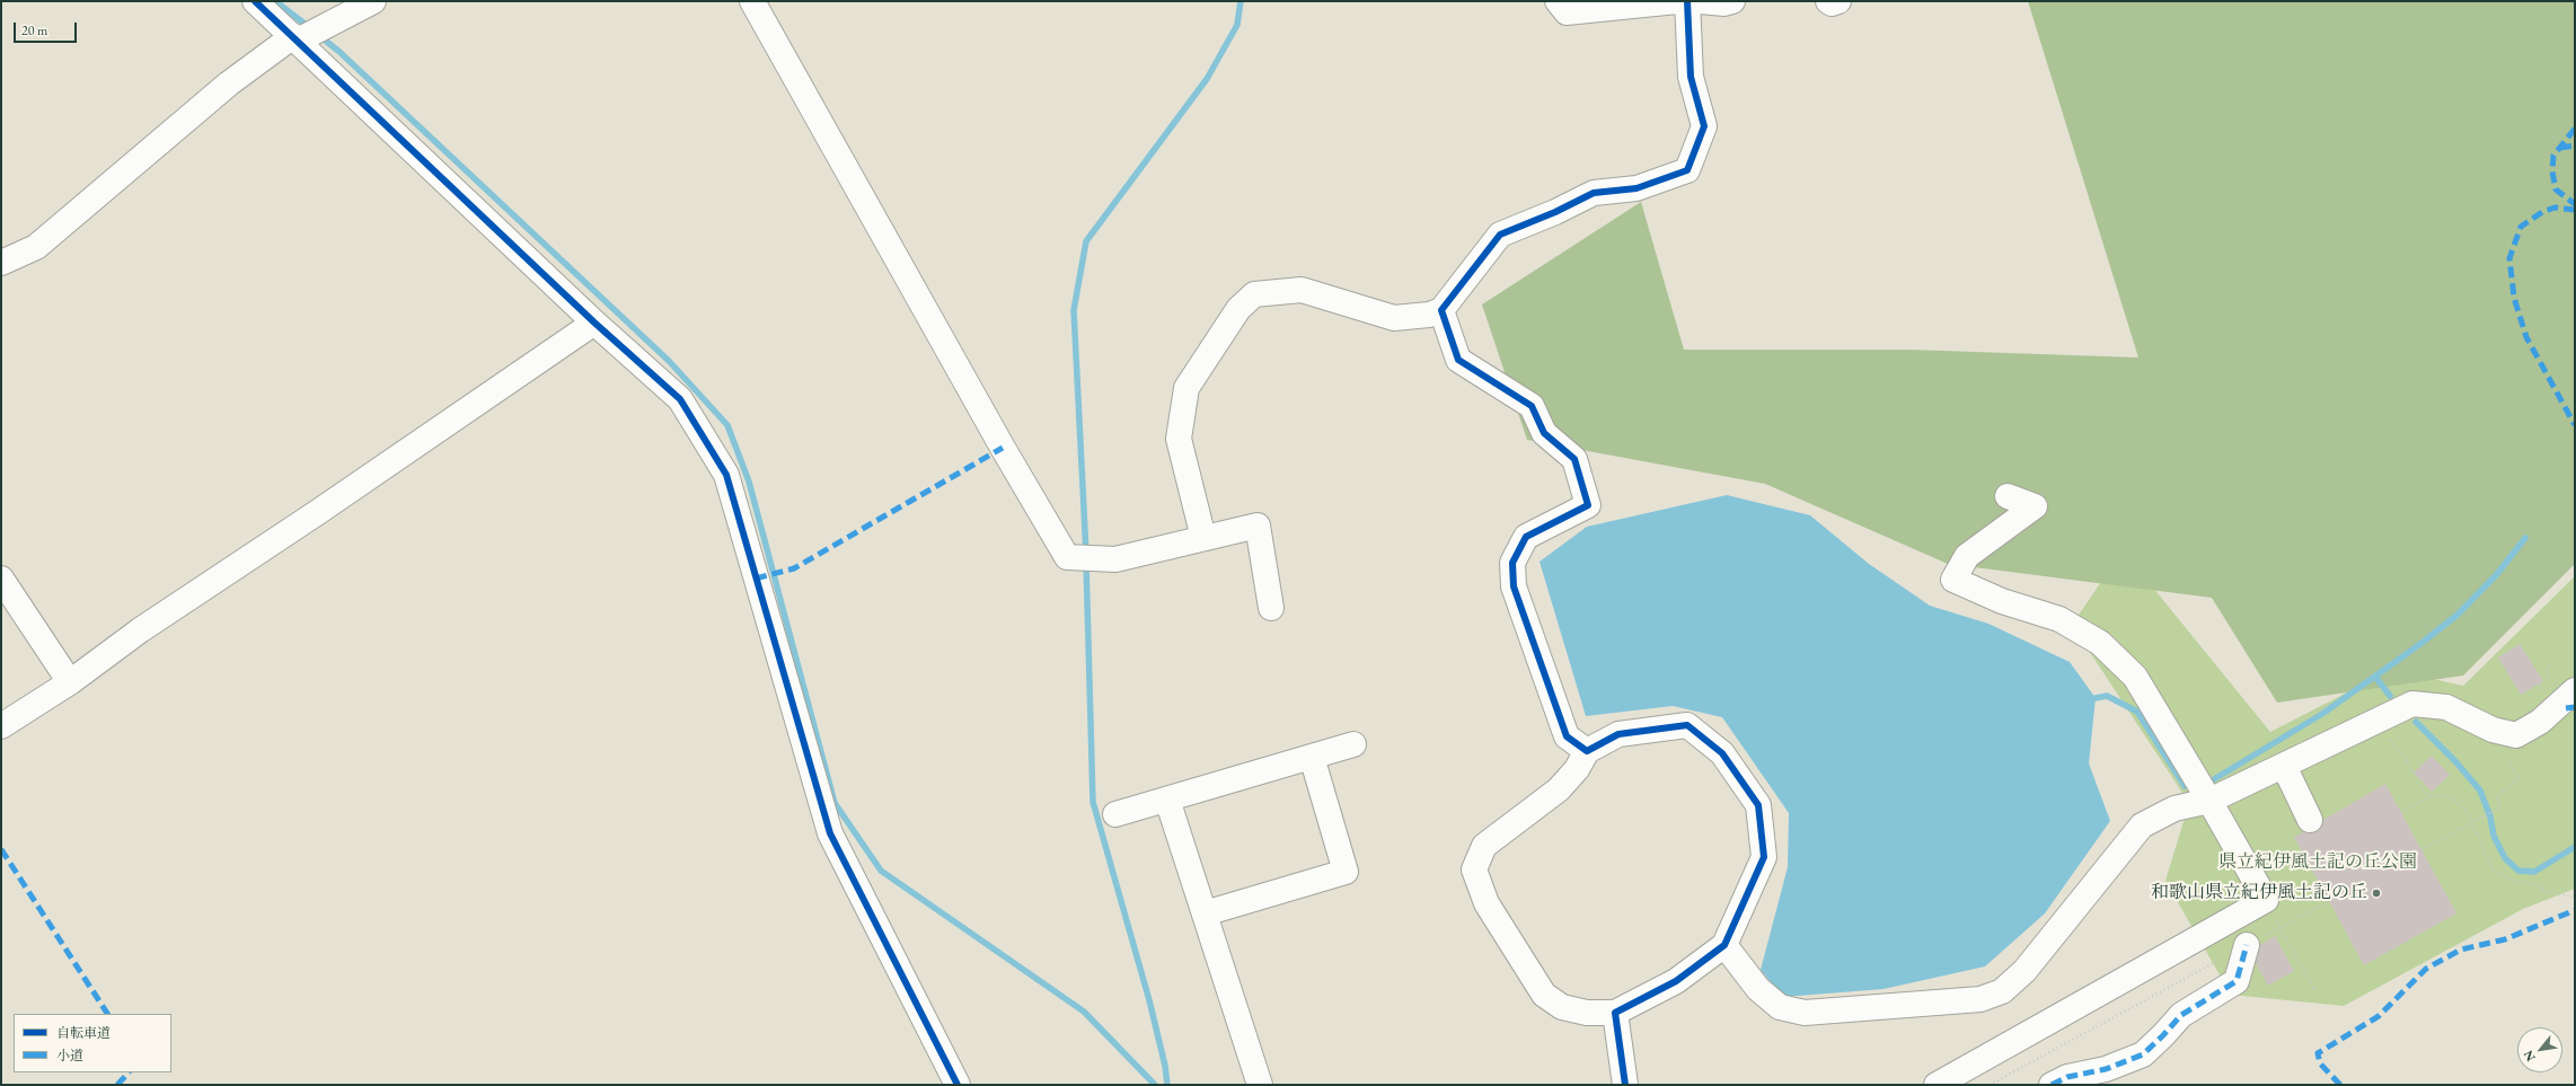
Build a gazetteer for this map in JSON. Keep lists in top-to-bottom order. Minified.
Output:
{"parks":["県立紀伊風土記の丘公園"],"places":["和歌山県立紀伊風土記の丘"],"legend":["自転車道","小道"],"scale_bar":"20 m","north":"bottom left"}
